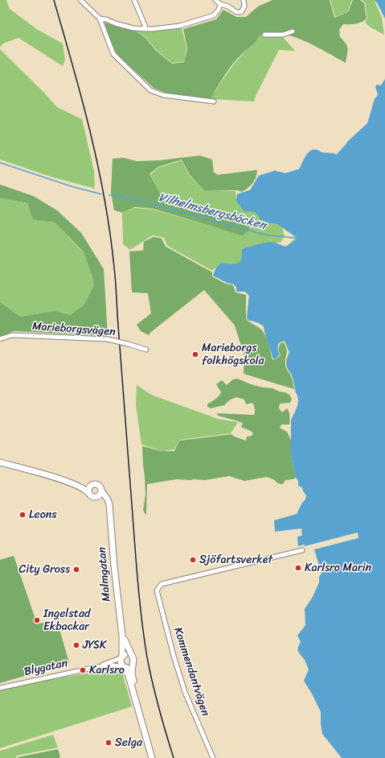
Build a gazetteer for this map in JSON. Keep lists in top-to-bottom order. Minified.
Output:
{"streets":{"street":["Marieborgsvägen","Malmgatan","Blygatan","Kommendantvägen"]},"crossings":[["Malmgatan","Blygatan"]],"water":["Vilhelmsbergsbäcken"],"places":["Marieborgs folkhögskola","Leons","Sjöfartsverket","Karlsro Marin","City Gross","Ingelstad Ekbackar","JYSK","Karlsro","Selga"]}
